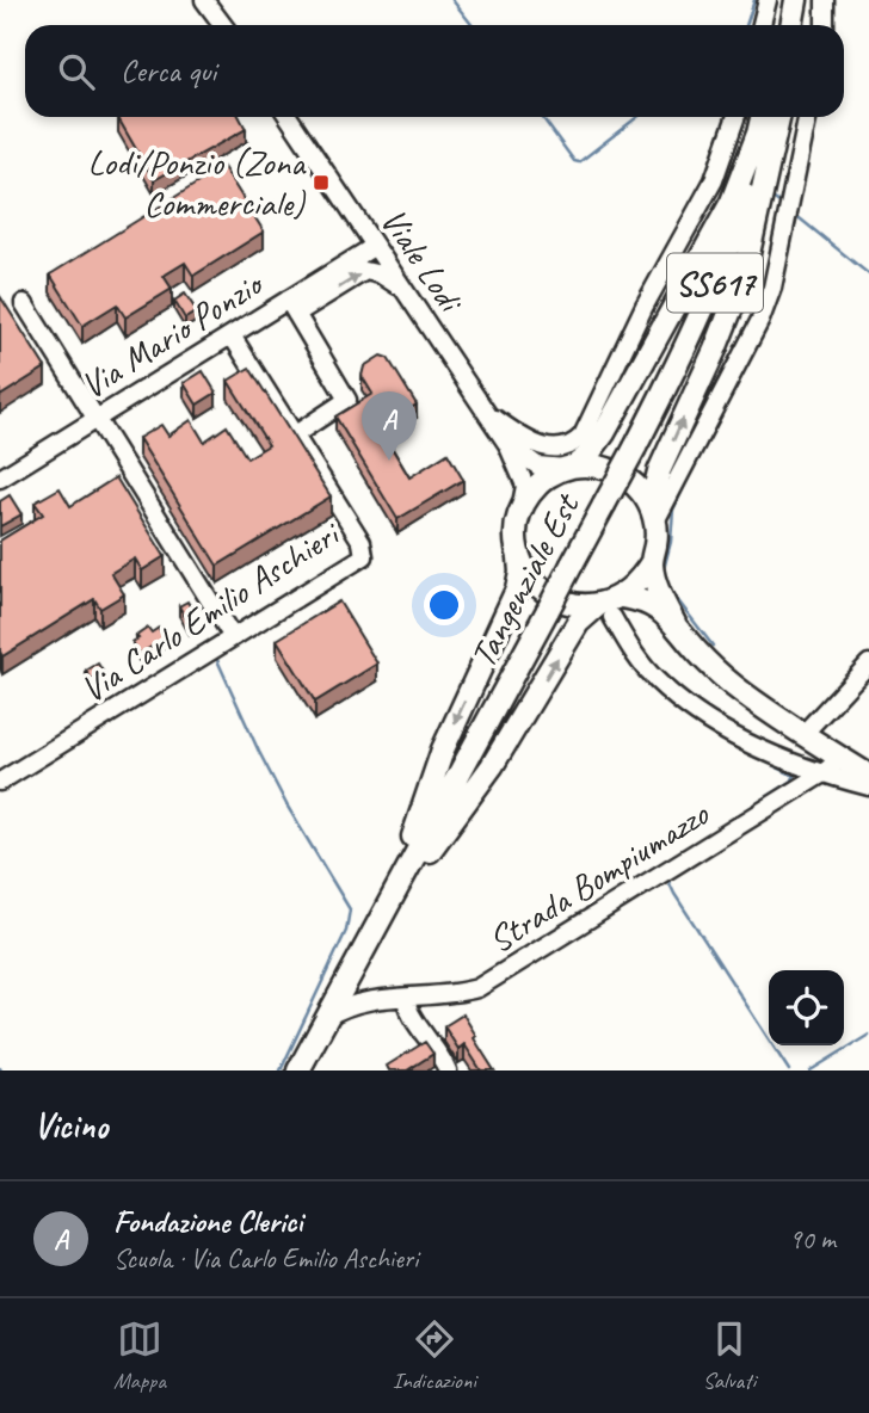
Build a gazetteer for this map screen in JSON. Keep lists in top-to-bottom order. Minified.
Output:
{"streets":{"main road":["SS617","Tangenziale Est"],"street":["Viale Lodi","Via Mario Ponzio","Via Carlo Emilio Aschieri","Strada Bompiumazzo"]},"crossings":[["Viale Lodi","Via Mario Ponzio"],["Via Mario Ponzio","Via Carlo Emilio Aschieri"],["Tangenziale Est","Strada Bompiumazzo"]],"places":{"transit":["Lodi/Ponzio (Zona Commerciale)"]},"page":{"search":"Cerca qui","pins":"A","heading":"Vicino","list":[{"mark":"A","name":"Fondazione Clerici","note":"Scuola · Via Carlo Emilio Aschieri","value":"90 m"}],"nav":["Mappa","Indicazioni","Salvati"]}}
